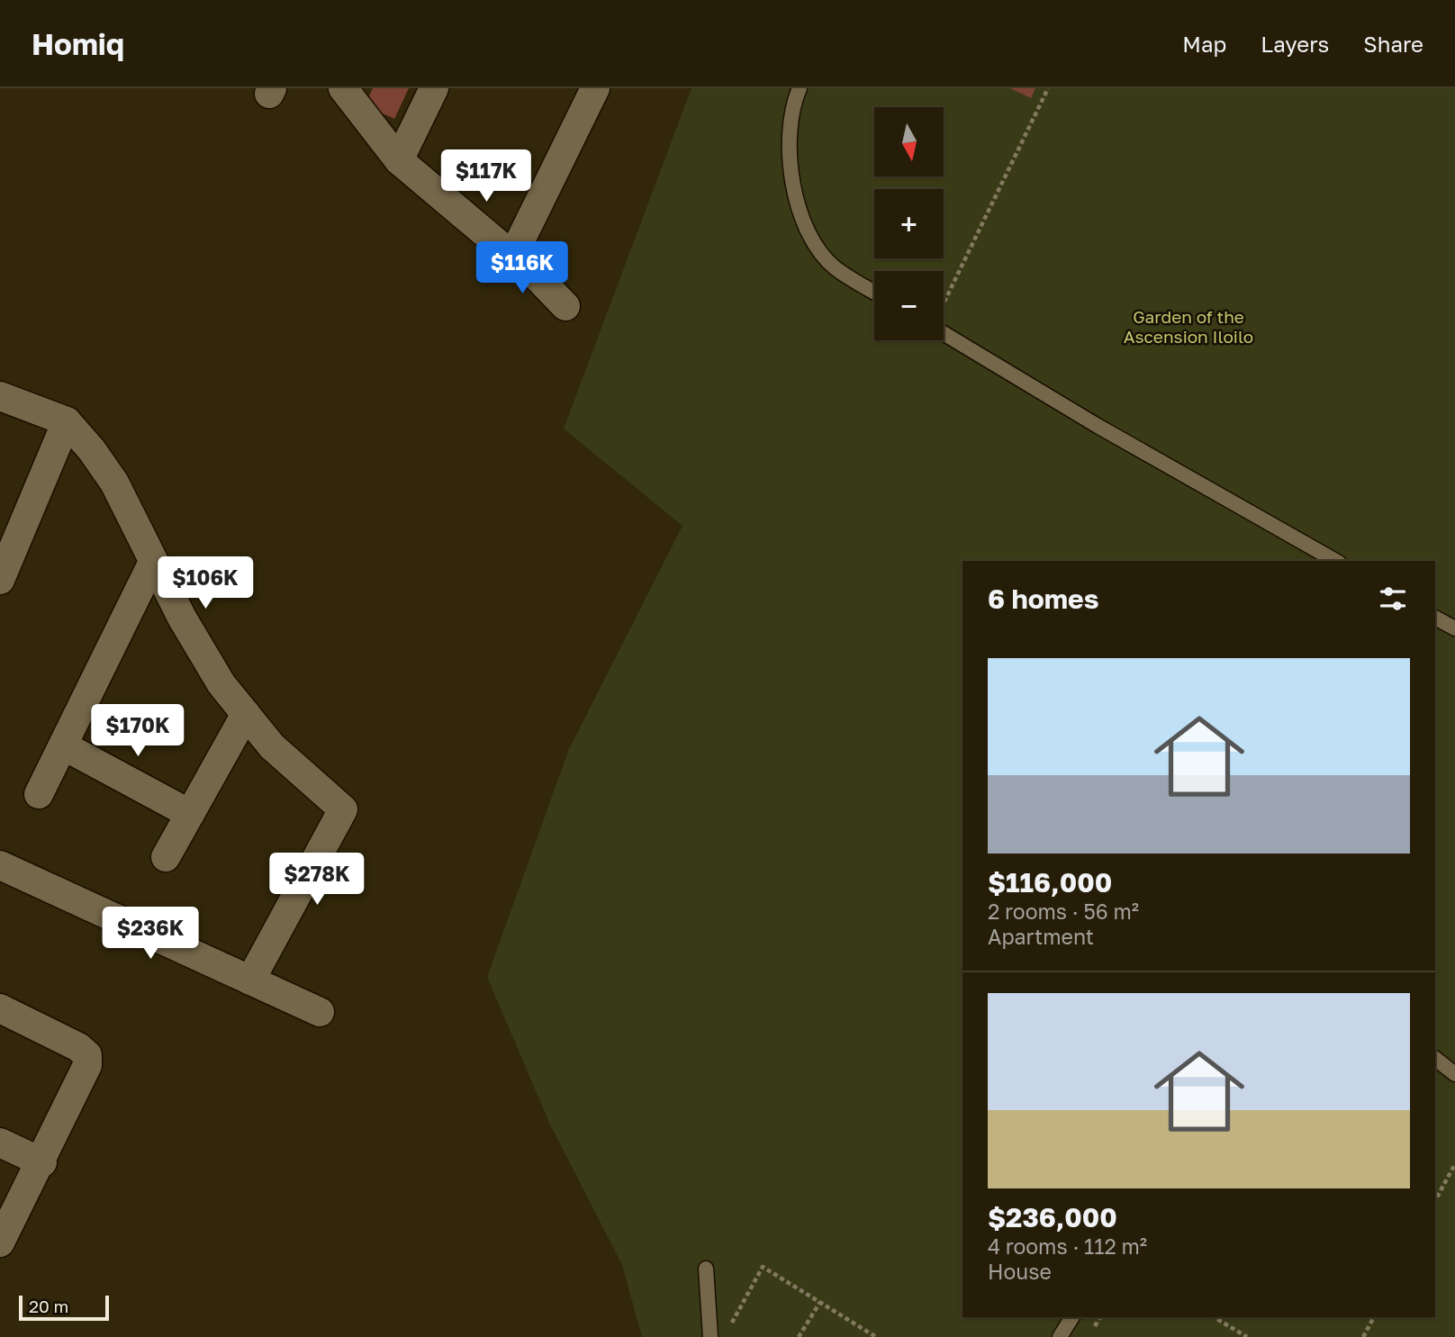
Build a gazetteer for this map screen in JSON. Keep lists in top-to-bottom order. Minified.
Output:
{"parks":["Garden of the Ascension Iloilo"],"scale_bar":"20 m","north":"bottom","page":{"header":"Homiq","nav":["Map","Layers","Share"],"map_buttons":["+","−"],"price":["$117K","$116K","$106K","$170K","$278K","$236K"],"heading":"6 homes","list":[{"name":"$116,000","note":"2 rooms · 56 m² · Apartment"},{"name":"$236,000","note":"4 rooms · 112 m² · House"}],"scale":"20 m"}}
